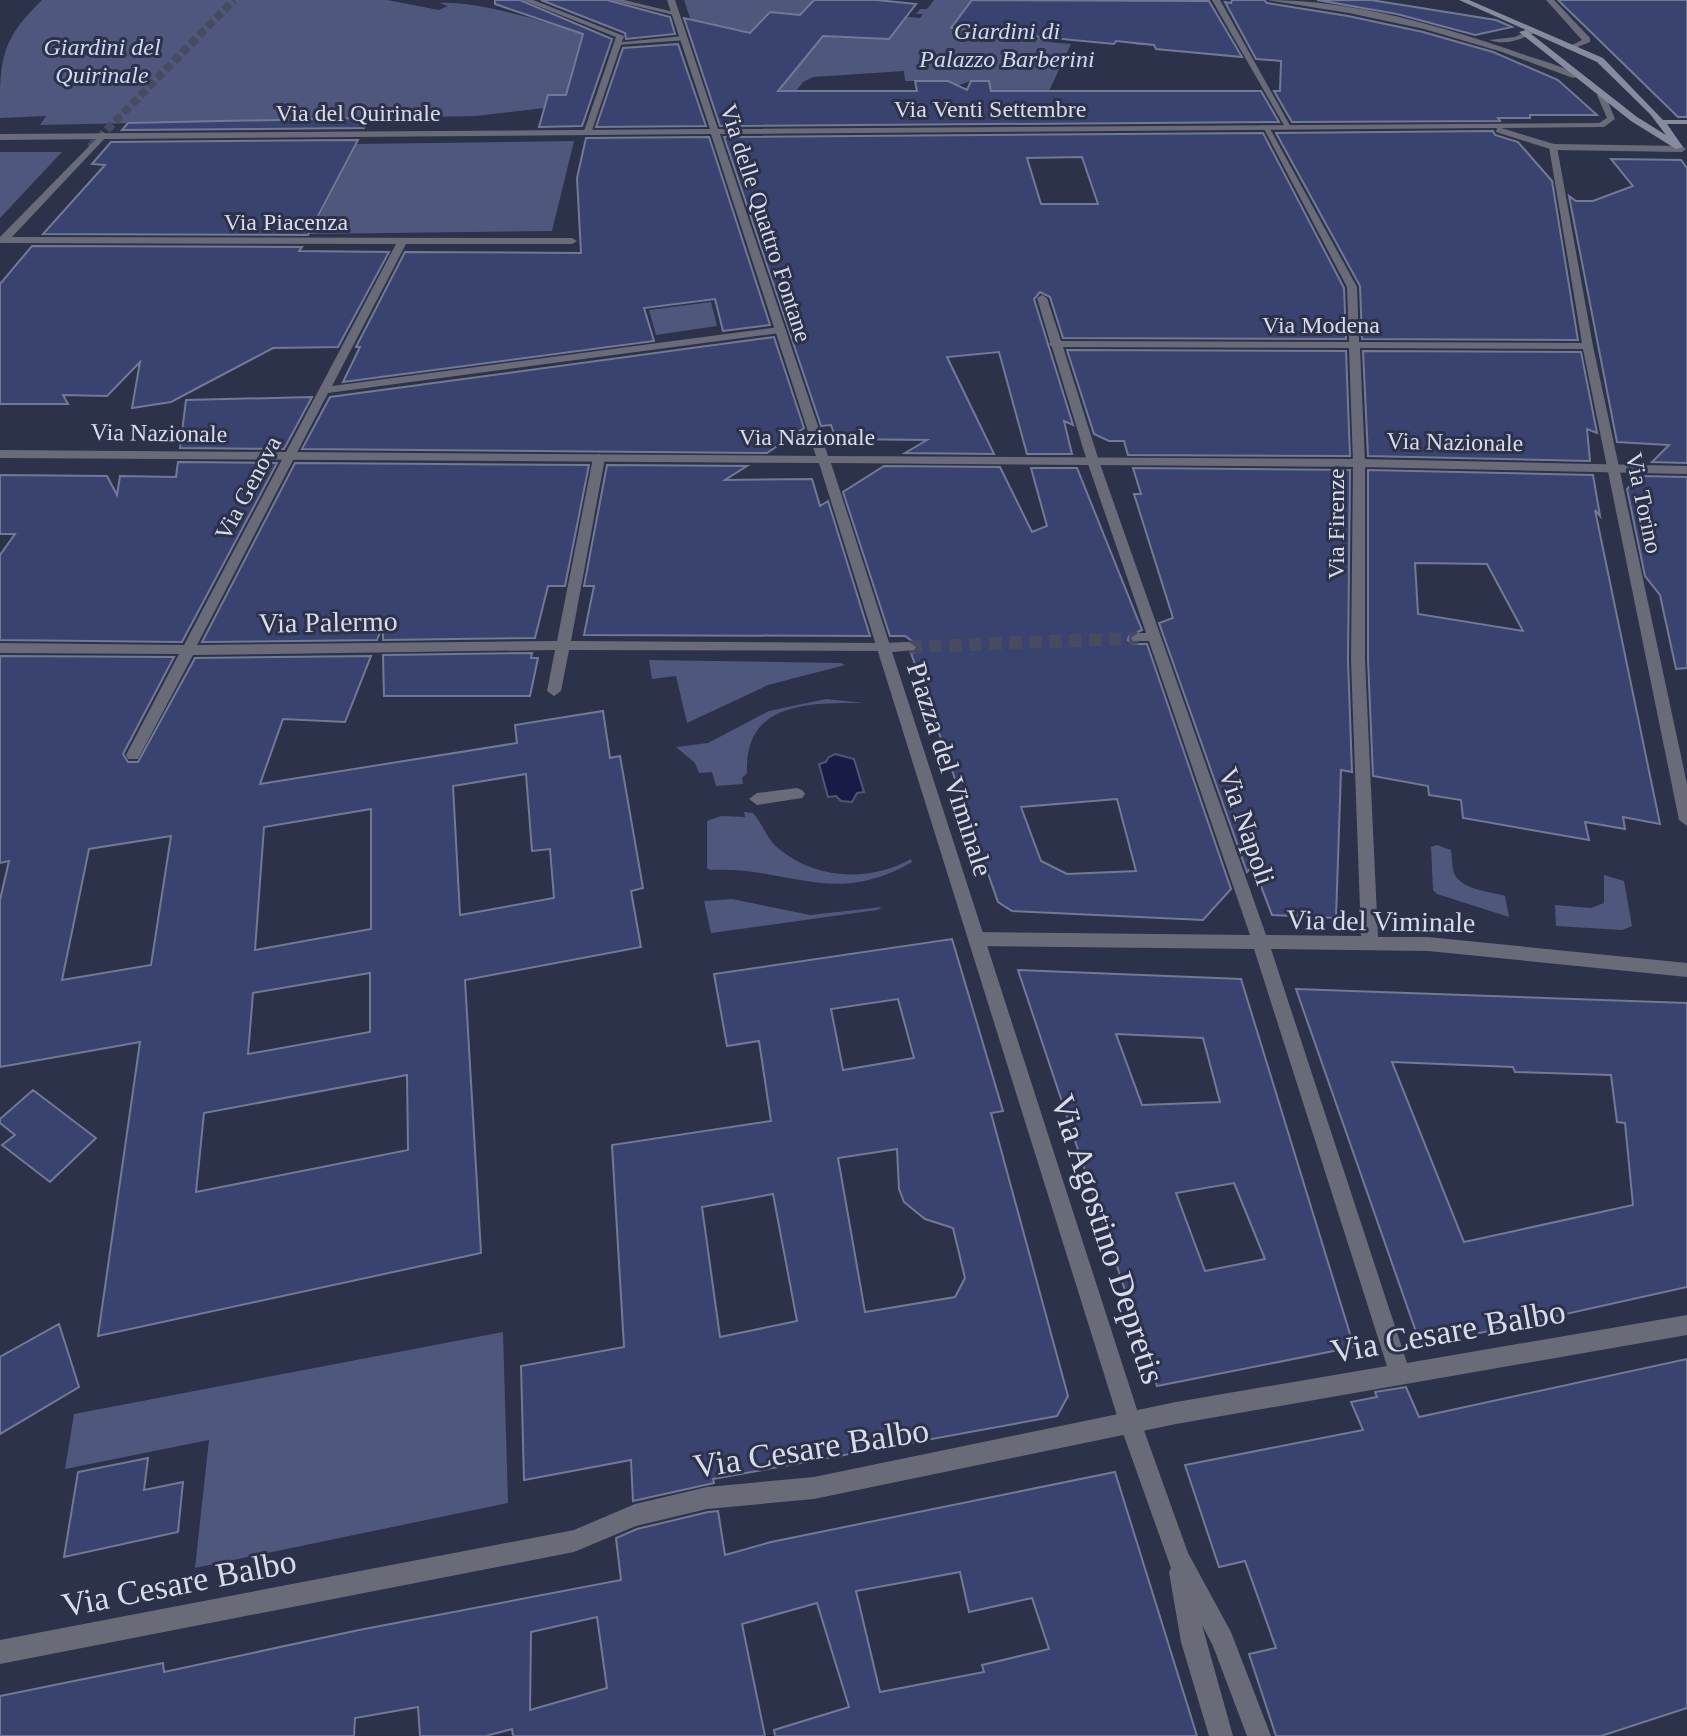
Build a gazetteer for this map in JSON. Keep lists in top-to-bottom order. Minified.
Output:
{"streets":{"street":["Via Venti Settembre","Via del Quirinale","Via Piacenza","Via delle Quattro Fontane","Via Modena","Via Nazionale","Via Genova","Via Torino","Via Firenze","Via Palermo","Piazza del Viminale","Via Napoli","Via del Viminale","Via Agostino Depretis","Via Cesare Balbo"]},"crossings":[["Via Venti Settembre","Via del Quirinale"],["Via Venti Settembre","Via delle Quattro Fontane"],["Via Venti Settembre","Via Firenze"],["Via del Quirinale","Via delle Quattro Fontane"],["Via Piacenza","Via Genova"],["Via delle Quattro Fontane","Via Nazionale"],["Via Modena","Via Torino"],["Via Modena","Via Firenze"],["Via Modena","Via Napoli"],["Via Nazionale","Via Genova"],["Via Nazionale","Via Torino"],["Via Nazionale","Via Firenze"],["Via Nazionale","Via Napoli"],["Via Genova","Via Palermo"],["Via Firenze","Via del Viminale"],["Via Palermo","Piazza del Viminale"],["Piazza del Viminale","Via del Viminale"],["Piazza del Viminale","Via Agostino Depretis"],["Via Napoli","Via del Viminale"],["Via Napoli","Via Cesare Balbo"],["Via del Viminale","Via Agostino Depretis"],["Via Agostino Depretis","Via Cesare Balbo"]],"parks":["Giardini di Palazzo Barberini","Giardini del Quirinale"]}
